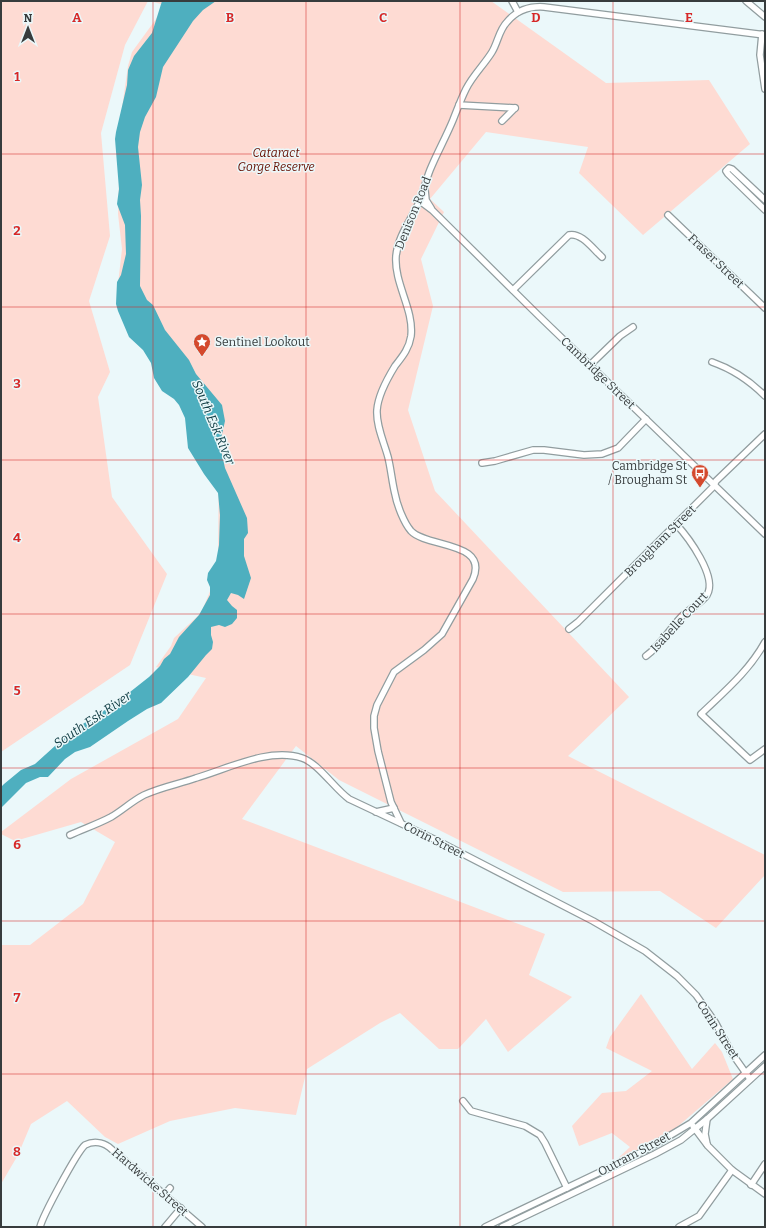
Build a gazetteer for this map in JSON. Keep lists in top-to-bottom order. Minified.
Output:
{"streets":{"street":["Denison Road","Fraser Street","Cambridge Street","Brougham Street","Isabelle Court","Corin Street","Outram Street","Hardwicke Street"]},"crossings":[["Denison Road","Cambridge Street"],["Denison Road","Corin Street"],["Cambridge Street","Brougham Street"],["Brougham Street","Isabelle Court"],["Corin Street","Outram Street"]],"water":["South Esk River"],"parks":["Cataract Gorge Reserve"],"places":{"place":["Sentinel Lookout"],"bus stop":["Cambridge St / Brougham St"]},"north":"top","grid":{"columns":["A","B","C","D","E"],"rows":["1","2","3","4","5","6","7","8"]}}
